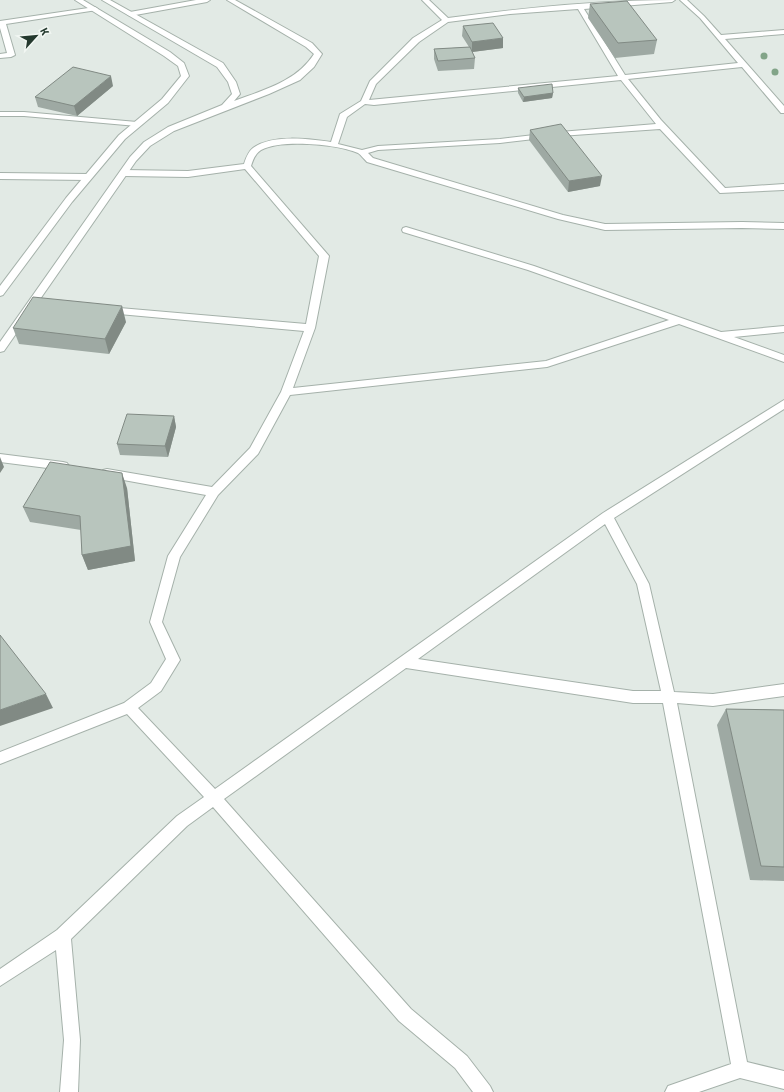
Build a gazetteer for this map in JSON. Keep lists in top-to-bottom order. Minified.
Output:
{"north":"top right"}
